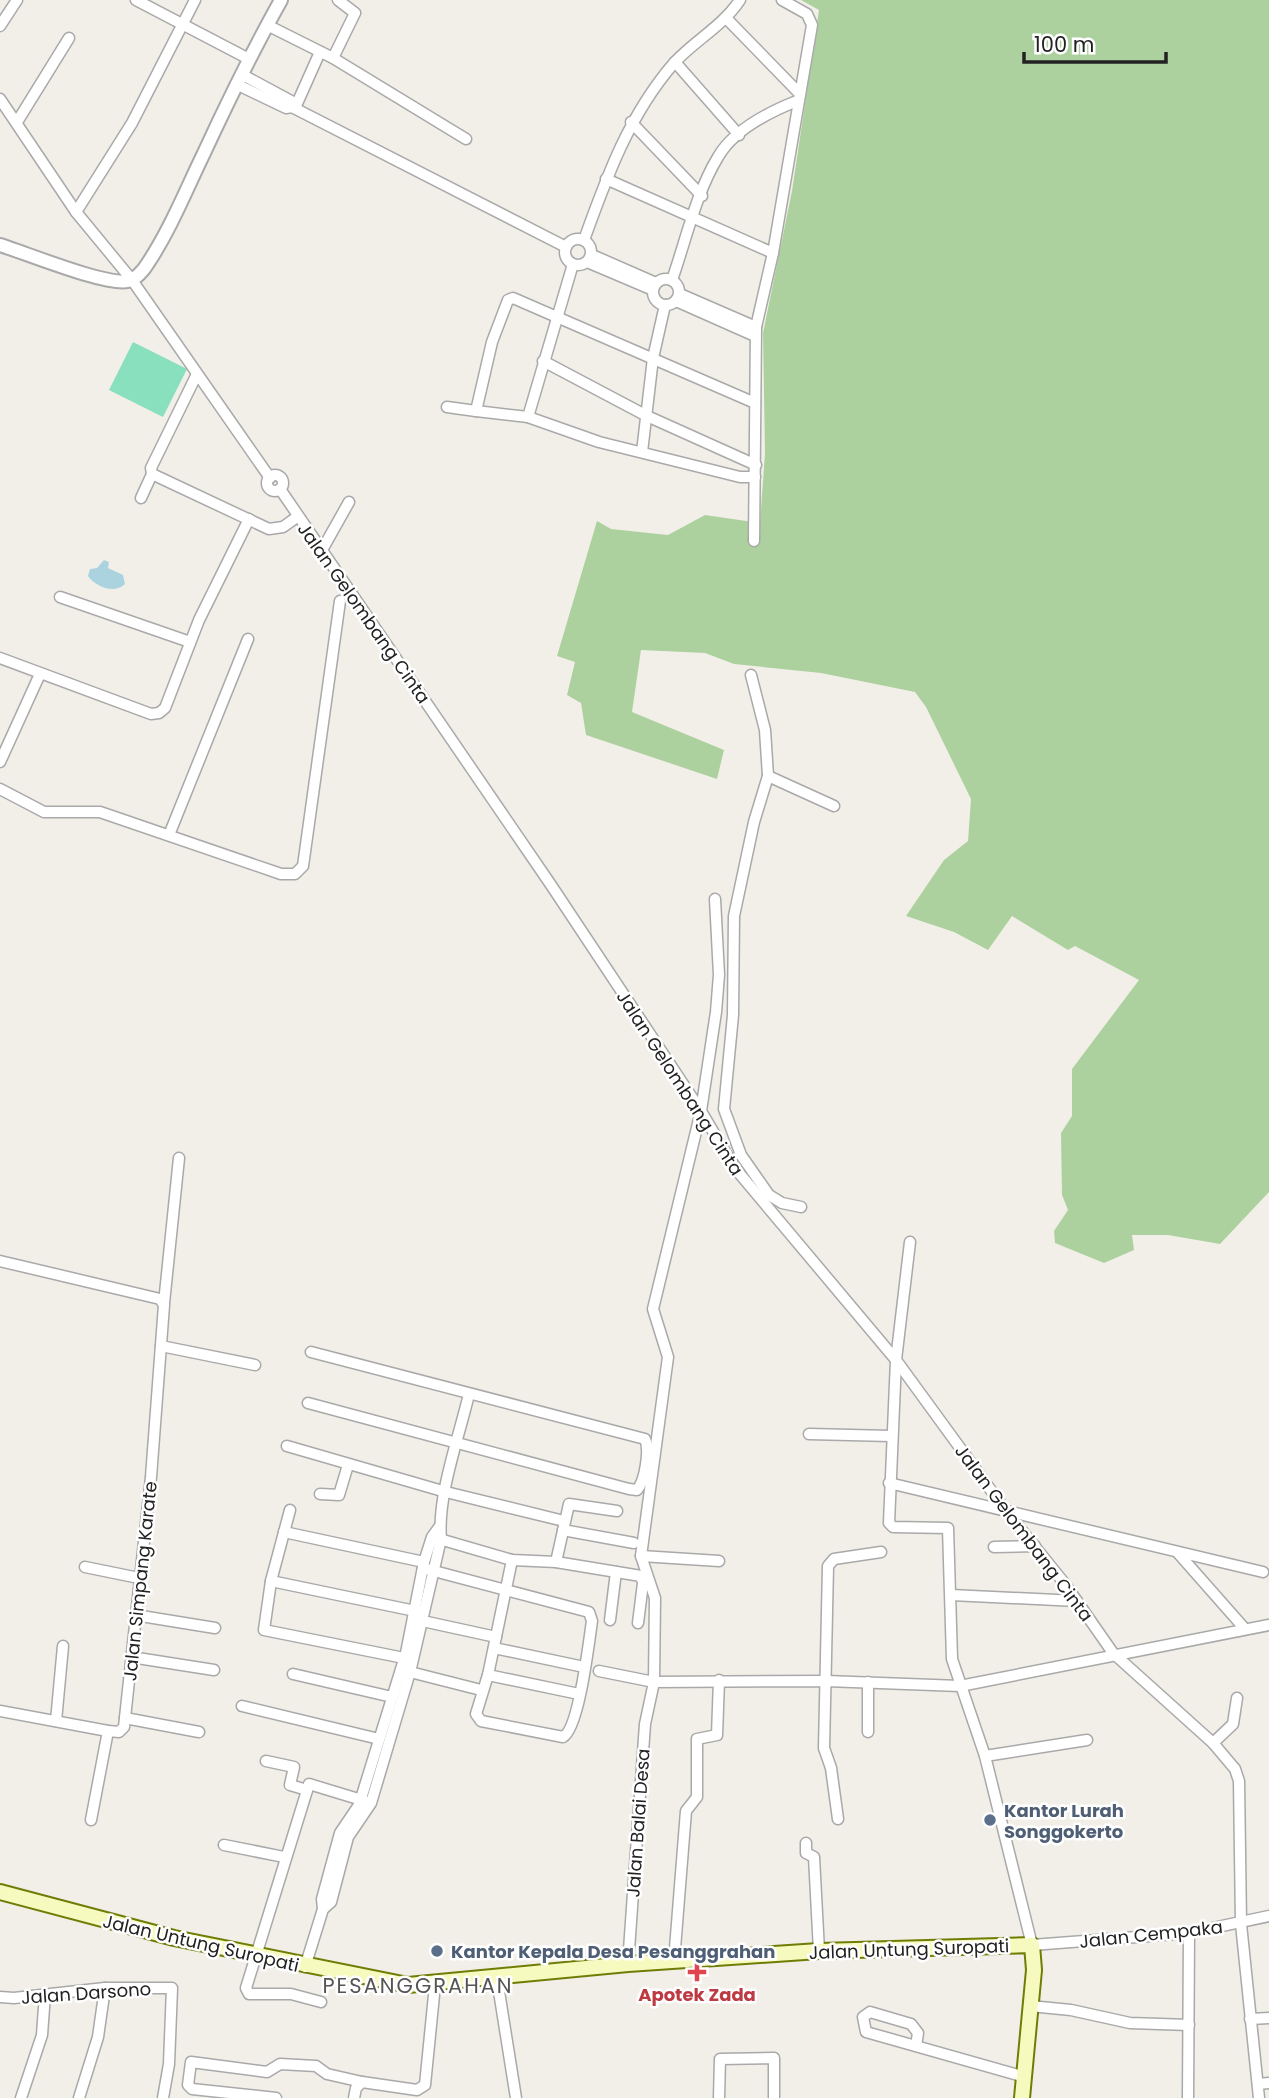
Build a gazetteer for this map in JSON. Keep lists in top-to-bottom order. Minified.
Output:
{"streets":{"main road":["Jalan Untung Suropati"],"street":["Jalan Gelombang Cinta","Jalan Simpang Karate","Jalan Balai Desa","Jalan Cempaka","Jalan Darsono"]},"crossings":[["Jalan Gelombang Cinta","Jalan Cempaka"],["Jalan Balai Desa","Jalan Untung Suropati"],["Jalan Cempaka","Jalan Untung Suropati"]],"districts":["PESANGGRAHAN"],"places":{"other":["Kantor Lurah Songgokerto","Kantor Kepala Desa Pesanggrahan"],"health":["Apotek Zada"]},"scale_bar":"100 m"}
